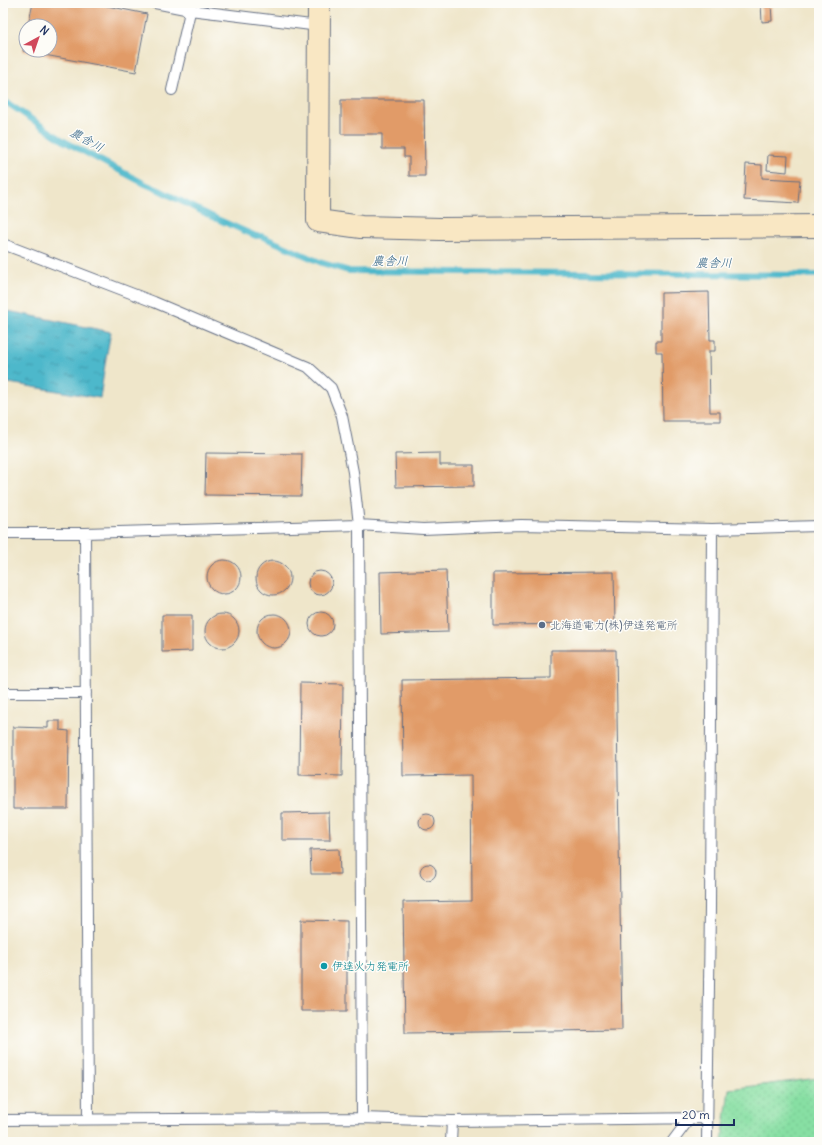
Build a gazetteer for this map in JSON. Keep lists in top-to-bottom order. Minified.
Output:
{"water":["農舎川"],"places":["北海道電力(株)伊達発電所","伊達火力発電所"],"scale_bar":"20 m","north":"top right"}
